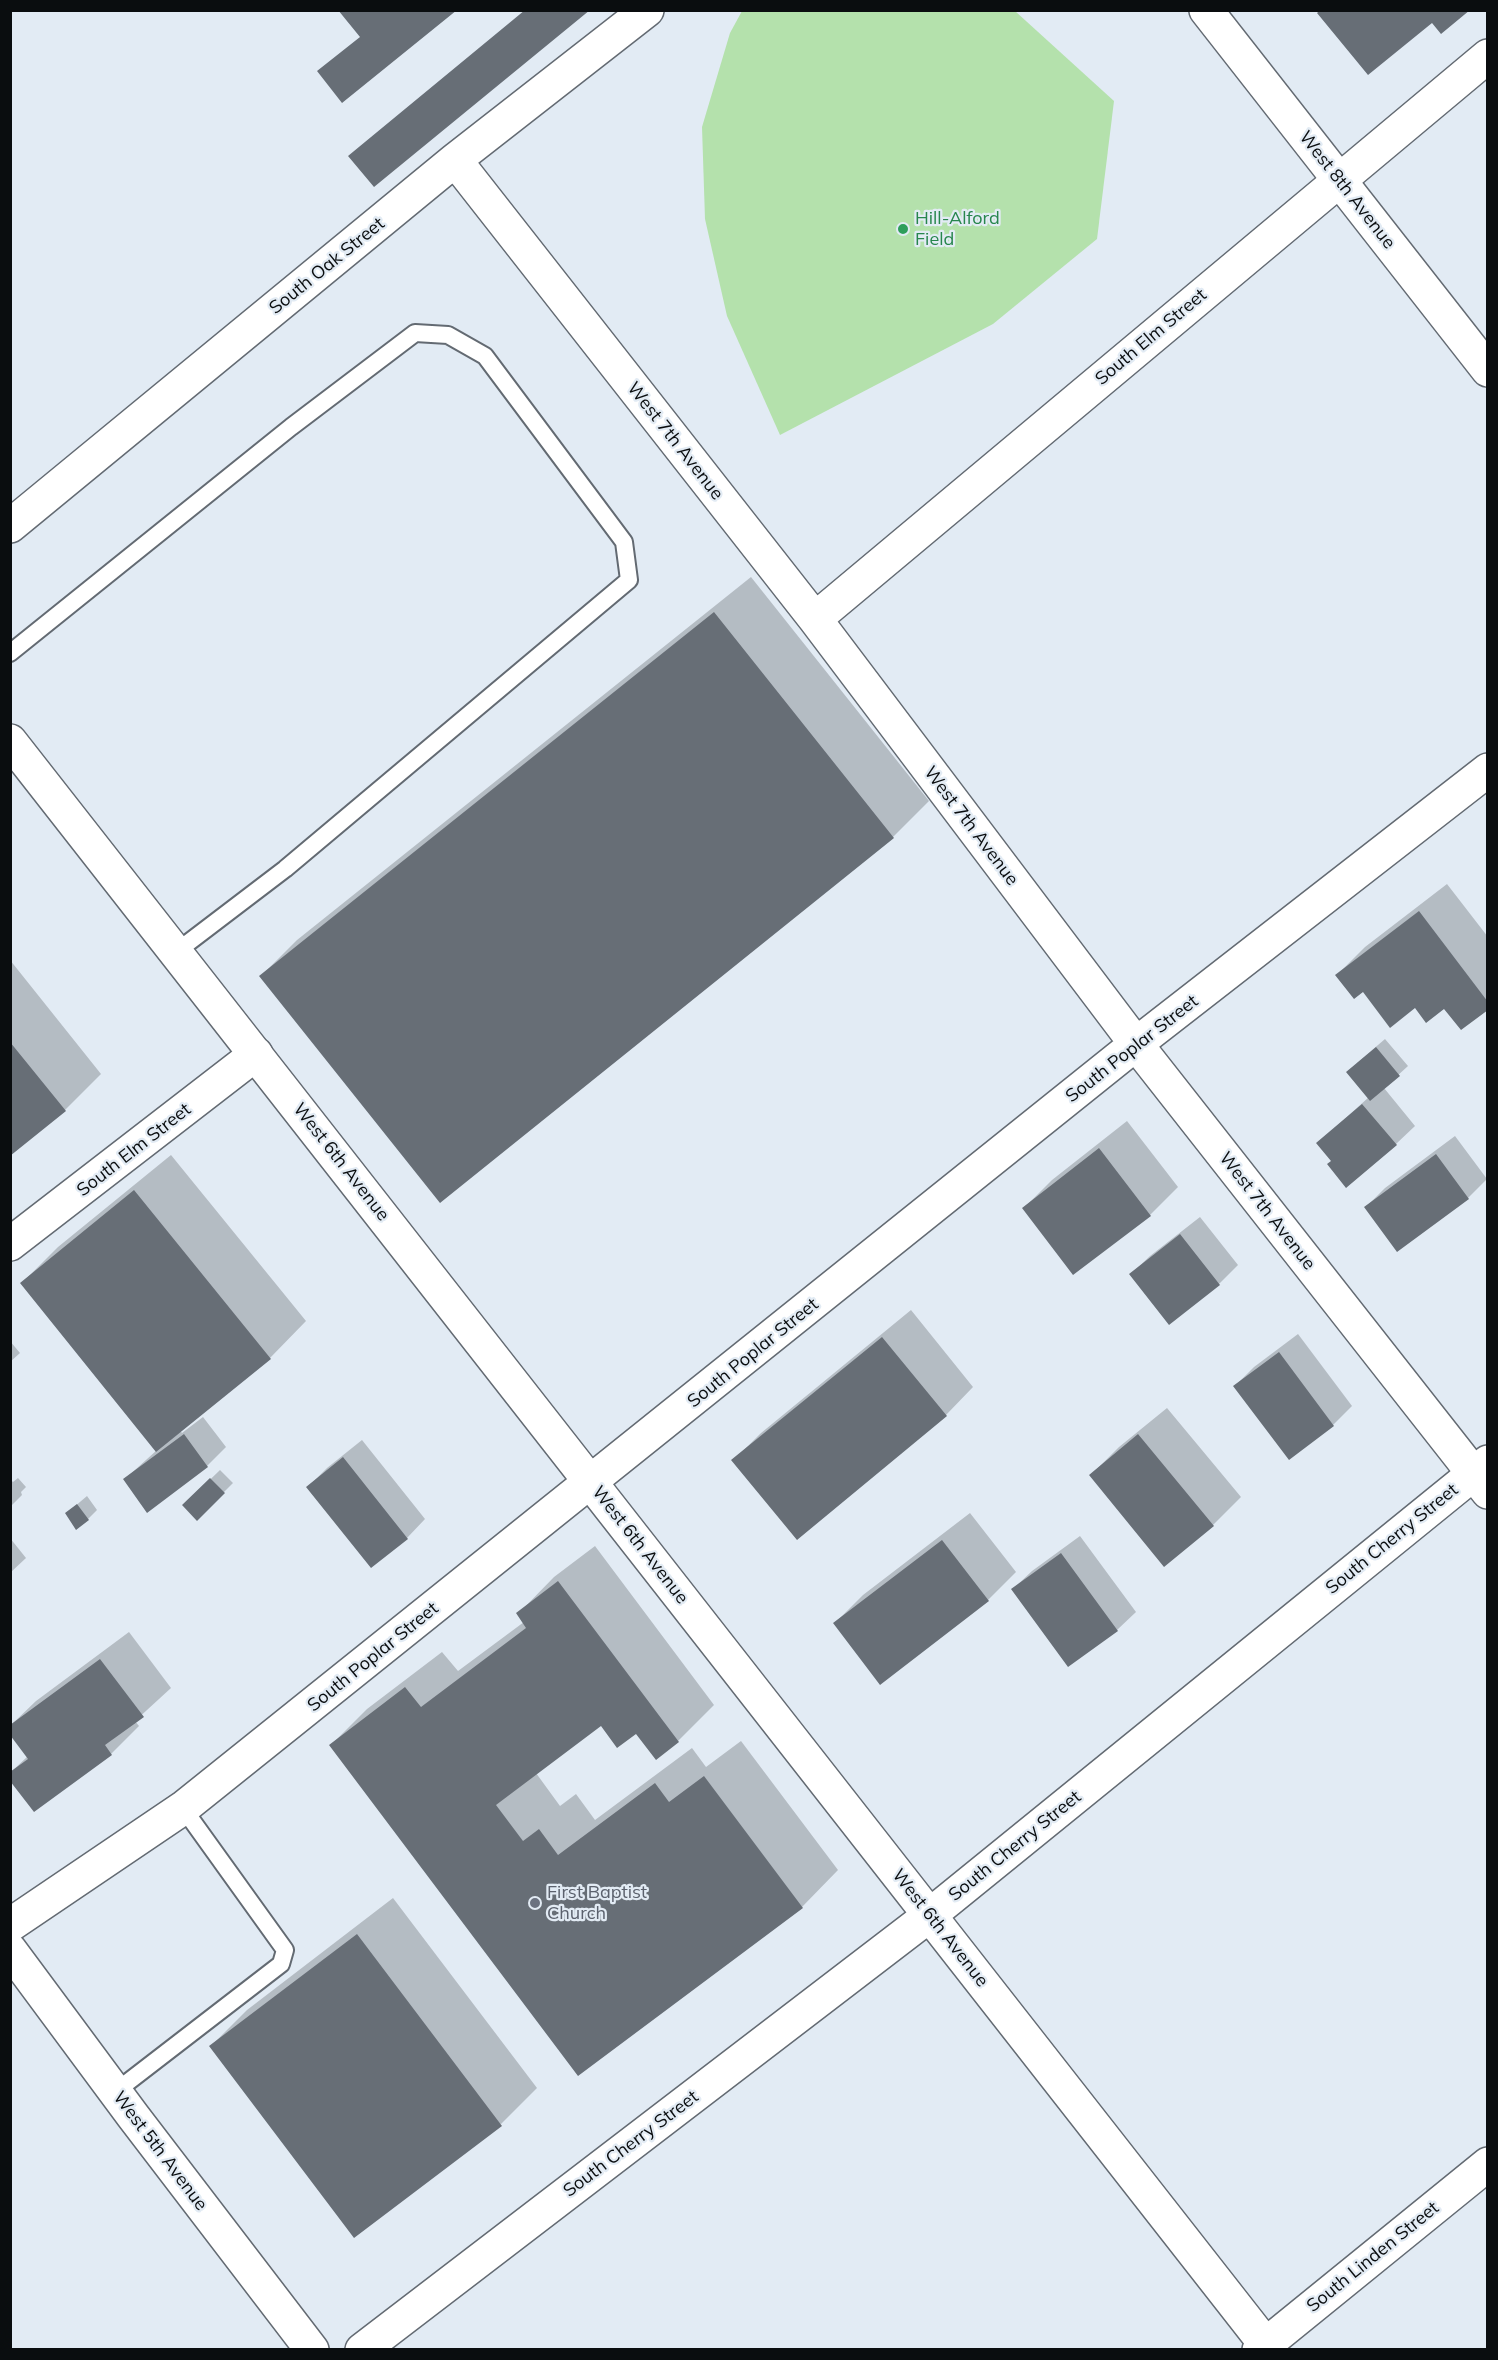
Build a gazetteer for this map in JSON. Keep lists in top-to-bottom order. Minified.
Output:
{"streets":{"street":["West 8th Avenue","South Oak Street","South Elm Street","West 7th Avenue","South Poplar Street","West 6th Avenue","South Cherry Street","West 5th Avenue","South Linden Street"]},"crossings":[["West 8th Avenue","South Elm Street"],["South Oak Street","West 7th Avenue"],["South Elm Street","West 7th Avenue"],["South Elm Street","West 6th Avenue"],["West 7th Avenue","South Poplar Street"],["West 7th Avenue","South Cherry Street"],["South Poplar Street","West 6th Avenue"],["West 6th Avenue","South Cherry Street"],["West 6th Avenue","South Linden Street"]],"places":["Hill-Alford Field","First Baptist Church"]}
